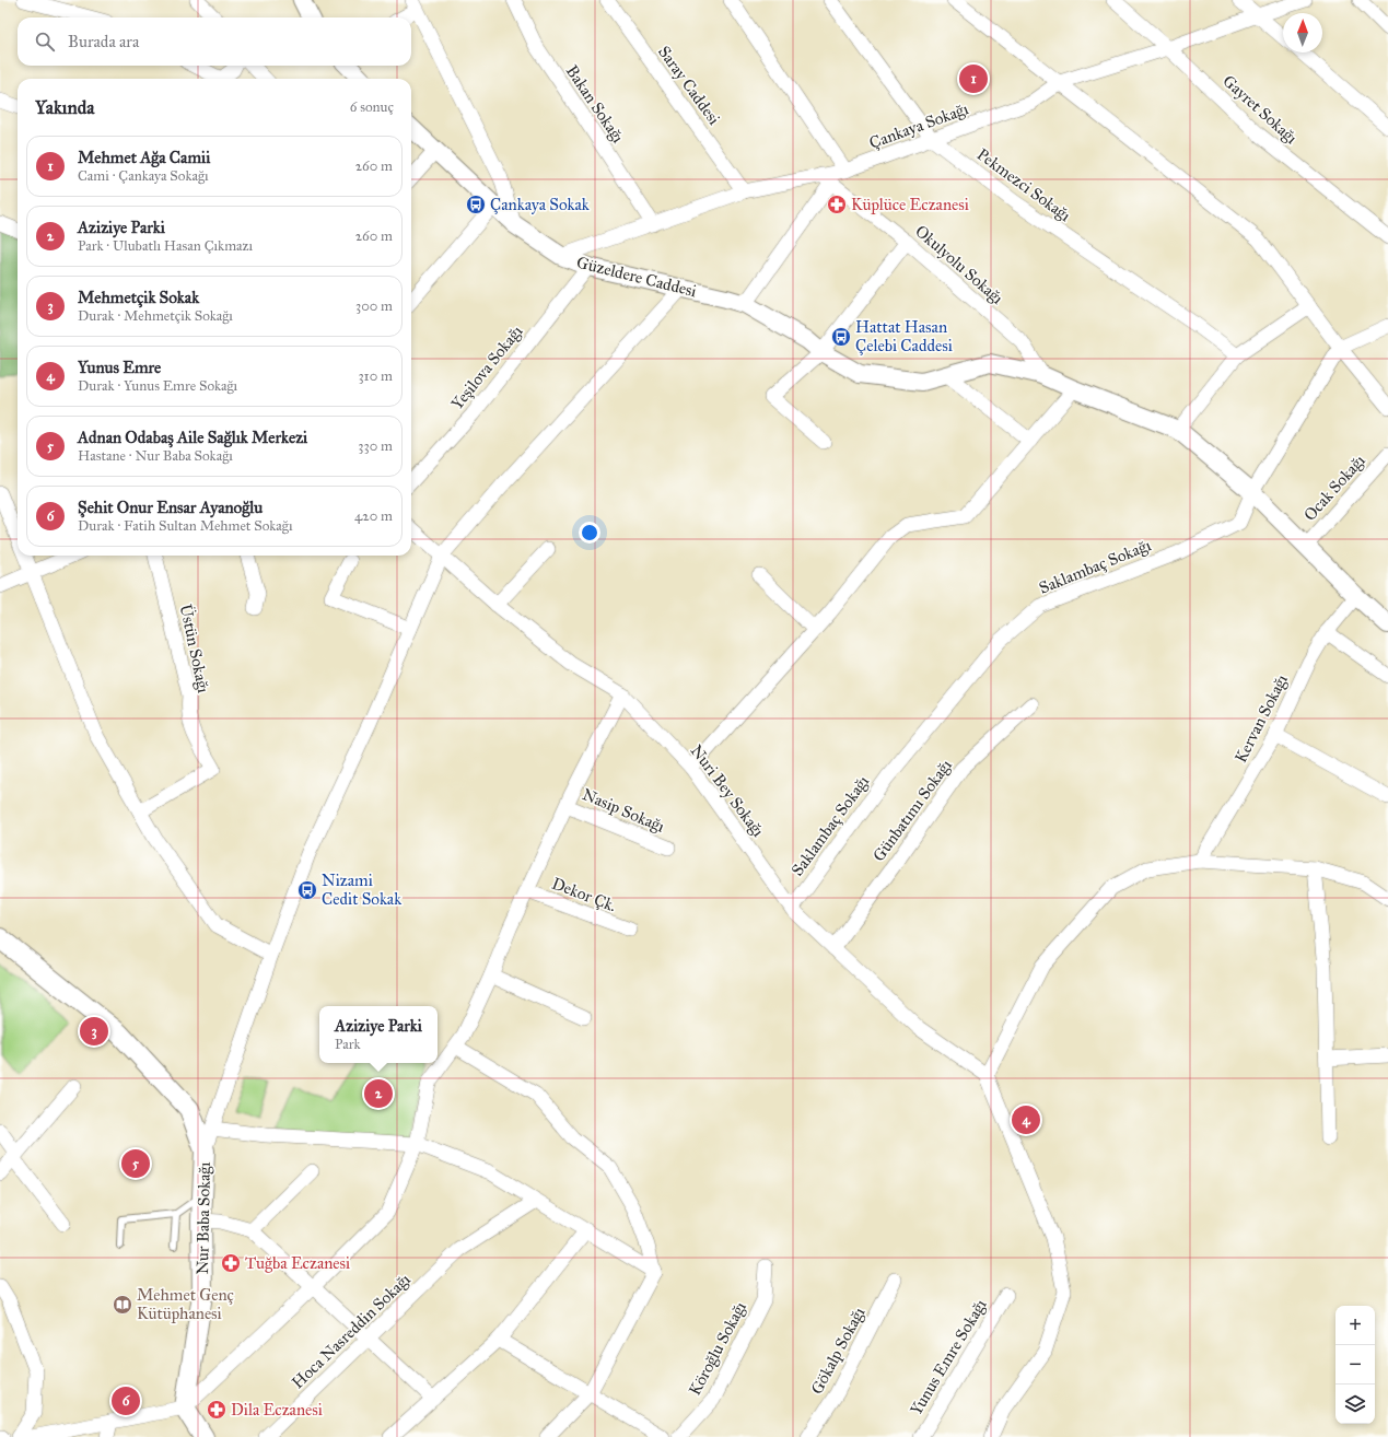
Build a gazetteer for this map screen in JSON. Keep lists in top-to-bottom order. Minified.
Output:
{"streets":{"main road":["Nur Baba Sokağı"],"street":["Saray Caddesi","Bakan Sokağı","Gayret Sokağı","Çankaya Sokağı","Pekmezci Sokağı","Okulyolu Sokağı","Güzeldere Caddesi","Yeşilova Sokağı","Ocak Sokağı","Saklambaç Sokağı","Üstün Sokağı","Kervan Sokağı","Nuri Bey Sokağı","Nasip Sokağı","Günbatımı Sokağı","Dekor Çk.","Hoca Nasreddin Sokağı","Köroğlu Sokağı","Gökalp Sokağı","Yunus Emre Sokağı"]},"crossings":[["Saray Caddesi","Çankaya Sokağı"],["Bakan Sokağı","Çankaya Sokağı"],["Gayret Sokağı","Çankaya Sokağı"],["Çankaya Sokağı","Pekmezci Sokağı"],["Çankaya Sokağı","Okulyolu Sokağı"],["Çankaya Sokağı","Güzeldere Caddesi"],["Okulyolu Sokağı","Güzeldere Caddesi"],["Güzeldere Caddesi","Yeşilova Sokağı"],["Güzeldere Caddesi","Ocak Sokağı"],["Güzeldere Caddesi","Saklambaç Sokağı"],["Güzeldere Caddesi","Kervan Sokağı"],["Saklambaç Sokağı","Nuri Bey Sokağı"],["Nuri Bey Sokağı","Günbatımı Sokağı"]],"places":{"bus stop":["Çankaya Sokak","Hattat Hasan Çelebi Caddesi","Nizami Cedit Sokak"],"pharmacy":["Küplüce Eczanesi","Tuğba Eczanesi","Dila Eczanesi"],"library":["Mehmet Genç Kütüphanesi"]},"north":"top","page":{"search":"Burada ara","pins":["1","3","2","4","5","6"],"heading":["Yakında","6 sonuç"],"list":[{"mark":"1","name":"Mehmet Ağa Camii","note":"Cami · Çankaya Sokağı","value":"260 m"},{"mark":"2","name":"Aziziye Parki","note":"Park · Ulubatlı Hasan Çıkmazı","value":"260 m"},{"mark":"3","name":"Mehmetçik Sokak","note":"Durak · Mehmetçik Sokağı","value":"300 m"},{"mark":"4","name":"Yunus Emre","note":"Durak · Yunus Emre Sokağı","value":"310 m"},{"mark":"5","name":"Adnan Odabaş Aile Sağlık Merkezi","note":"Hastane · Nur Baba Sokağı","value":"330 m"},{"mark":"6","name":"Şehit Onur Ensar Ayanoğlu","note":"Durak · Fatih Sultan Mehmet Sokağı","value":"420 m"}],"popup":["Aziziye Parki","Park"],"map_buttons":["+","−"]}}
